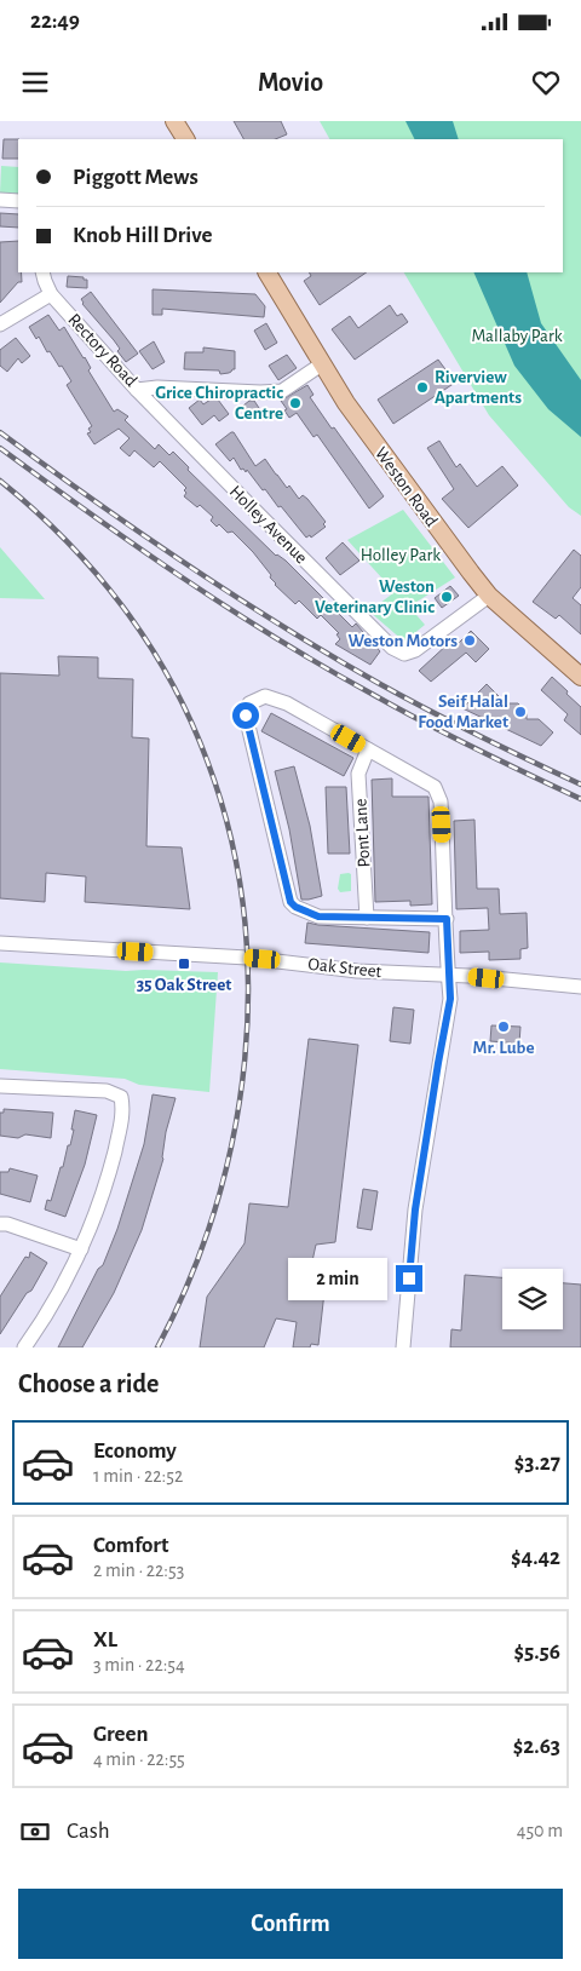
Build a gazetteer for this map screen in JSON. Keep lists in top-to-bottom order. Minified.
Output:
{"streets":{"main road":["Weston Road"],"street":["Rectory Road","Holley Avenue","Pont Lane","Oak Street"]},"crossings":[["Rectory Road","Weston Road"],["Rectory Road","Holley Avenue"],["Weston Road","Holley Avenue"]],"parks":["Mallaby Park","Holley Park"],"places":{"other":["Riverview Apartments","Grice Chiropractic Centre","Weston Veterinary Clinic","Weston Motors","Seif Halal Food Market","Mr. Lube"],"transit":["35 Oak Street"]},"page":{"status":"22:49","header":"Movio","banner":["Piggott Mews","Knob Hill Drive"],"bubble":"2 min","heading":"Choose a ride","list":[{"name":"Economy","note":"1 min · 22:52","value":"$3.27"},{"name":"Comfort","note":"2 min · 22:53","value":"$4.42"},{"name":"XL","note":"3 min · 22:54","value":"$5.56"},{"name":"Green","note":"4 min · 22:55","value":"$2.63"}],"pay":["Cash","450 m"],"buttons":"Confirm"}}
